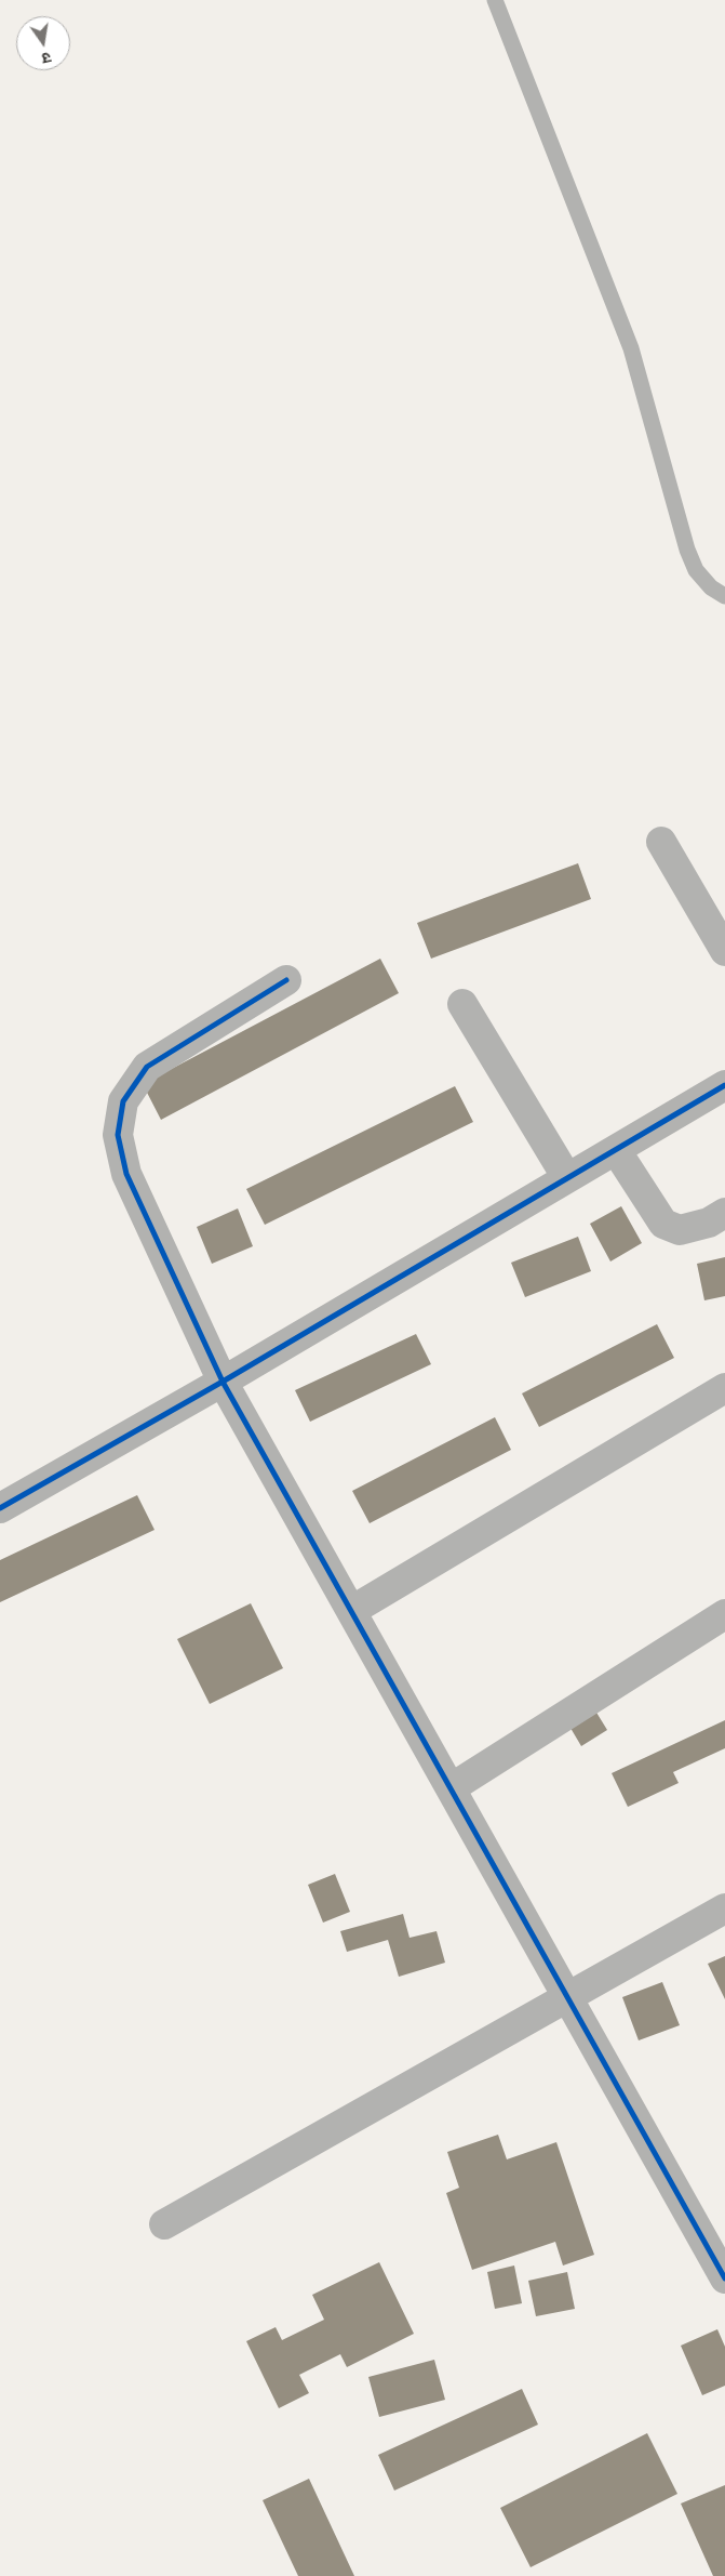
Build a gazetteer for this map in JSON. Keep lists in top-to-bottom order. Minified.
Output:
{"north":"bottom"}
